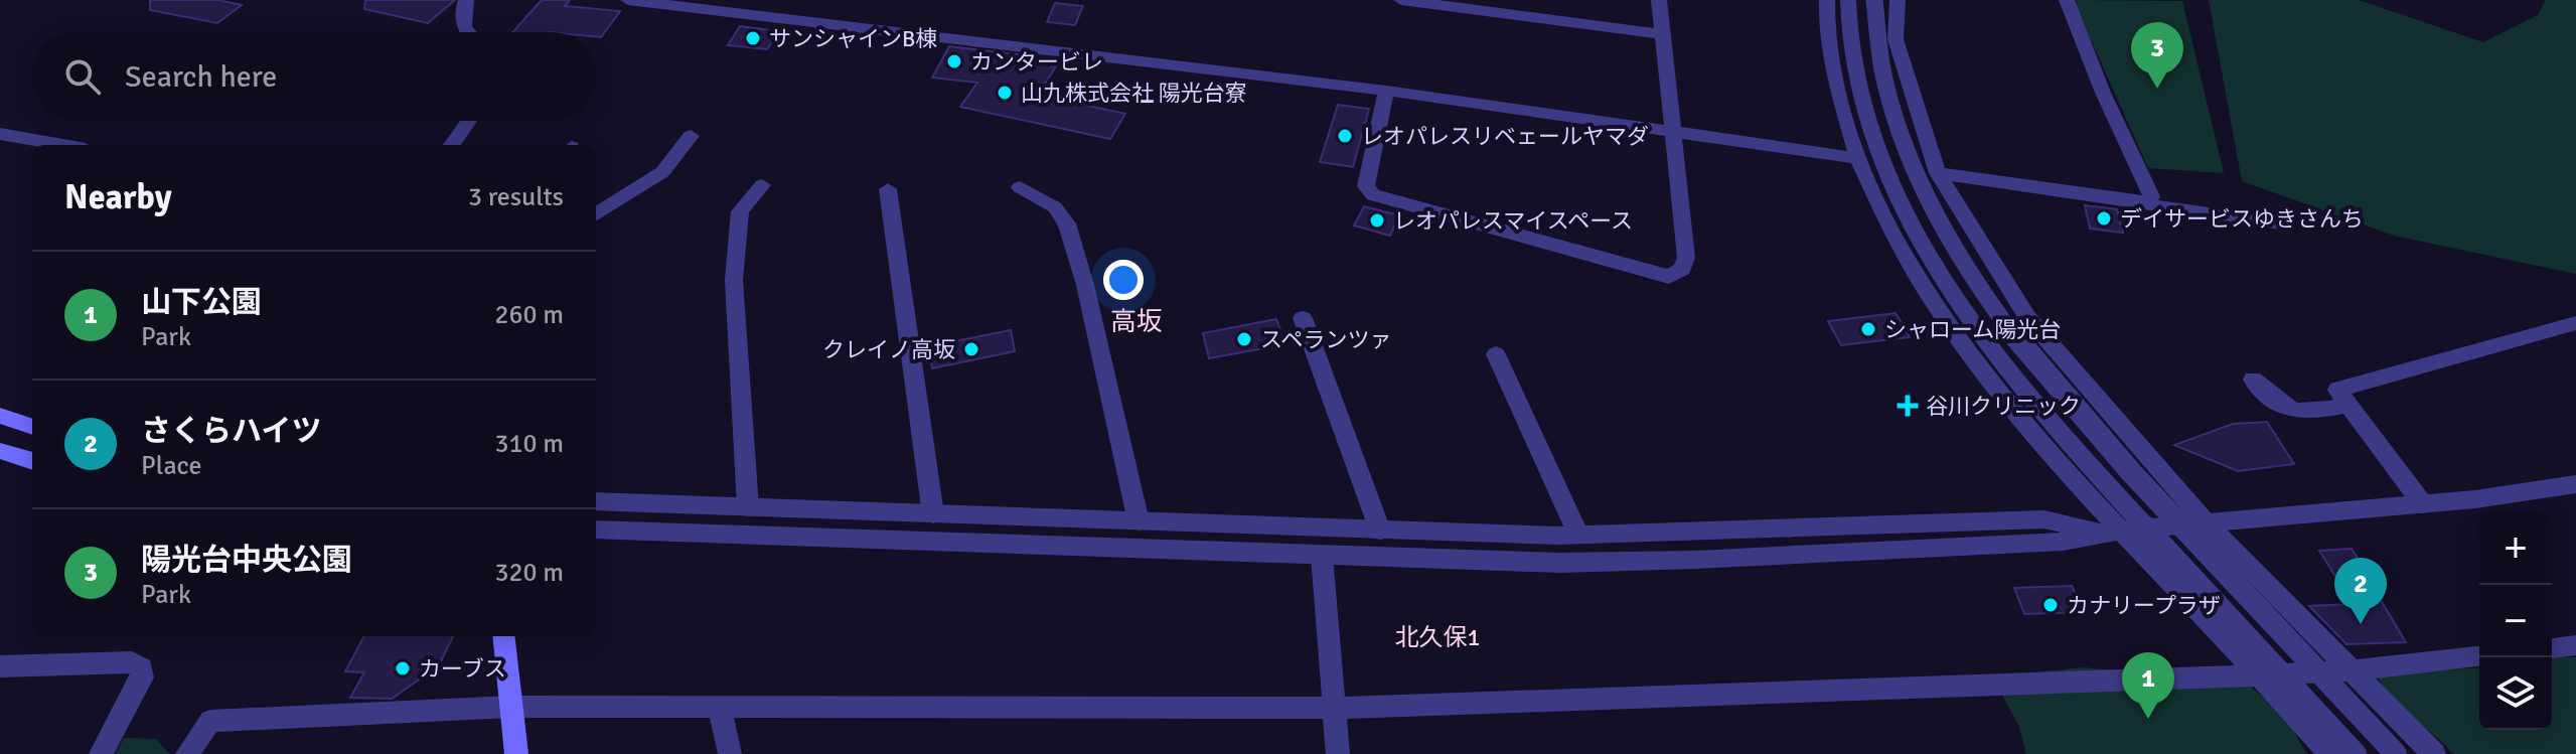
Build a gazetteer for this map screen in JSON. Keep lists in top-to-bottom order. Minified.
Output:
{"districts":["高坂","北久保1"],"places":{"other":["サンシャインB棟","カンタービレ","山九株式会社 陽光台寮","レオパレスリベェールヤマダ","デイサービスゆきさんち","レオパレスマイスペース","シャローム陽光台","スペランツァ","クレイノ高坂","カナリープラザ","カーブス"],"health":["谷川クリニック"]},"page":{"pins":["3","2","1"],"search":"Search here","heading":["Nearby","3 results"],"list":[{"mark":"1","name":"山下公園","note":"Park","value":"260 m"},{"mark":"2","name":"さくらハイツ","note":"Place","value":"310 m"},{"mark":"3","name":"陽光台中央公園","note":"Park","value":"320 m"}],"map_buttons":["+","−"]}}
